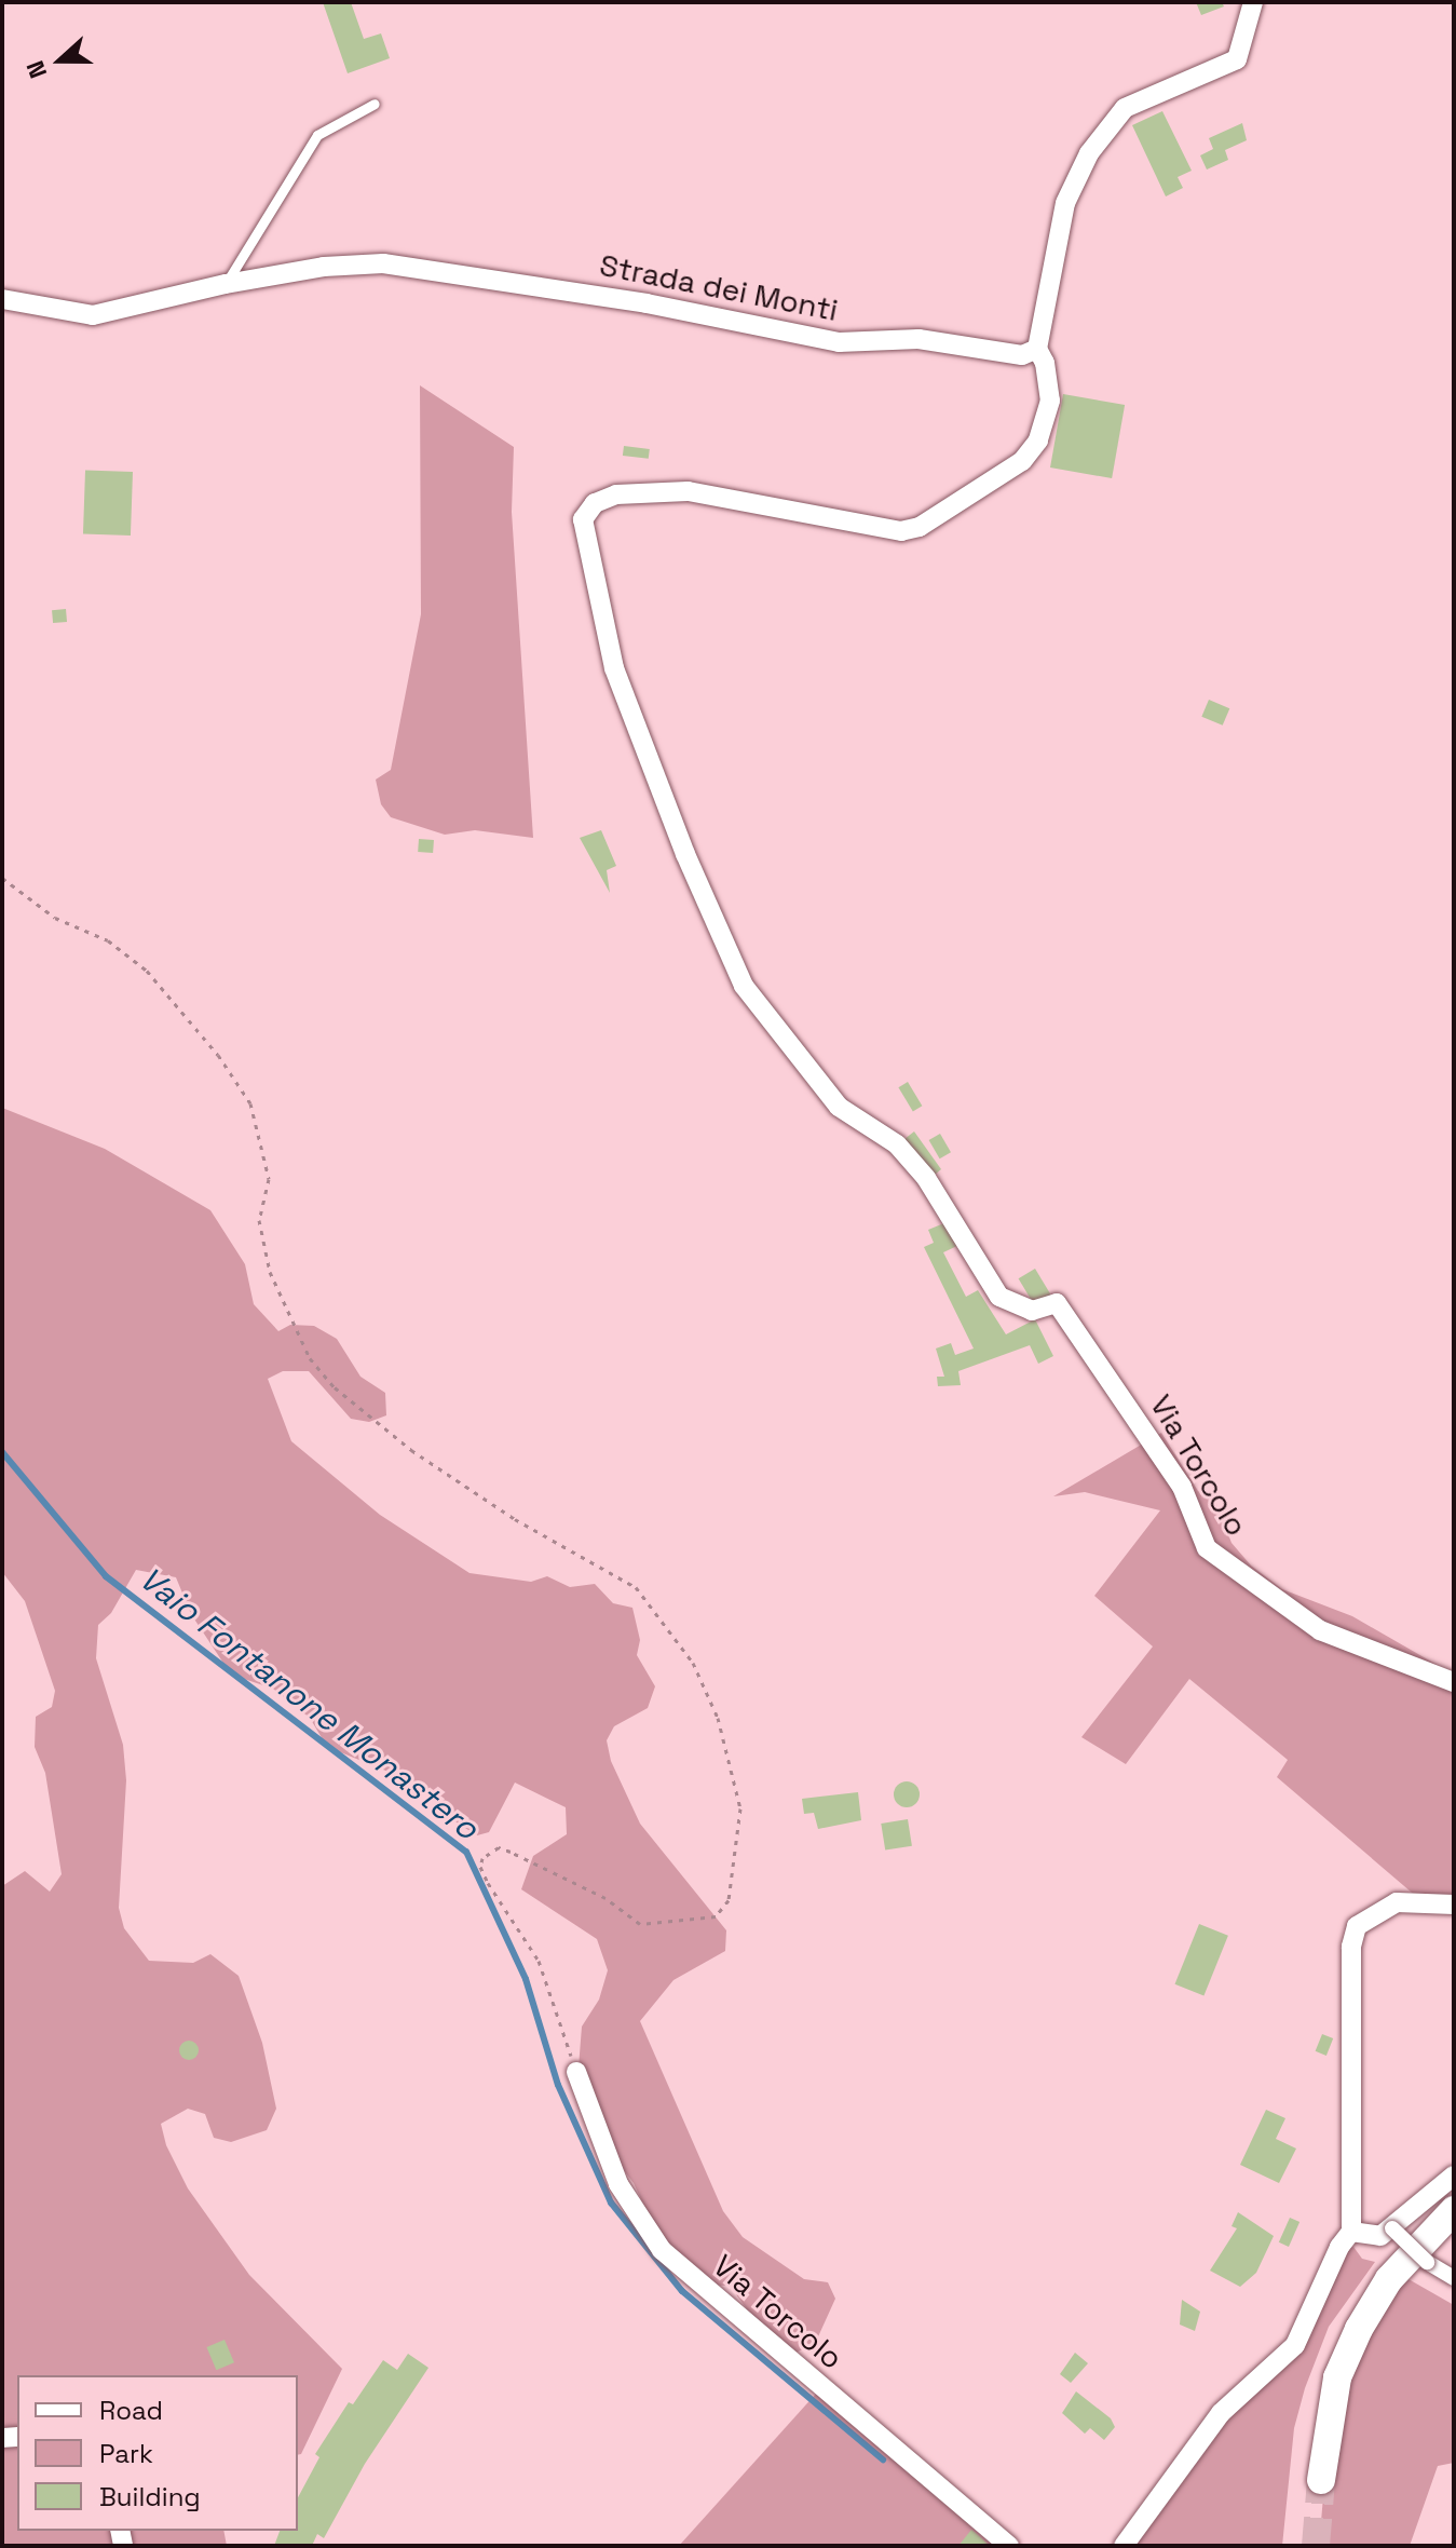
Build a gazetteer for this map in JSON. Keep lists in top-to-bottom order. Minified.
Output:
{"streets":{"street":["Strada dei Monti","Via Torcolo"]},"crossings":[["Strada dei Monti","Via Torcolo"]],"water":["Vaio Fontanone Monastero"],"legend":["Road","Park","Building"],"north":"left"}
